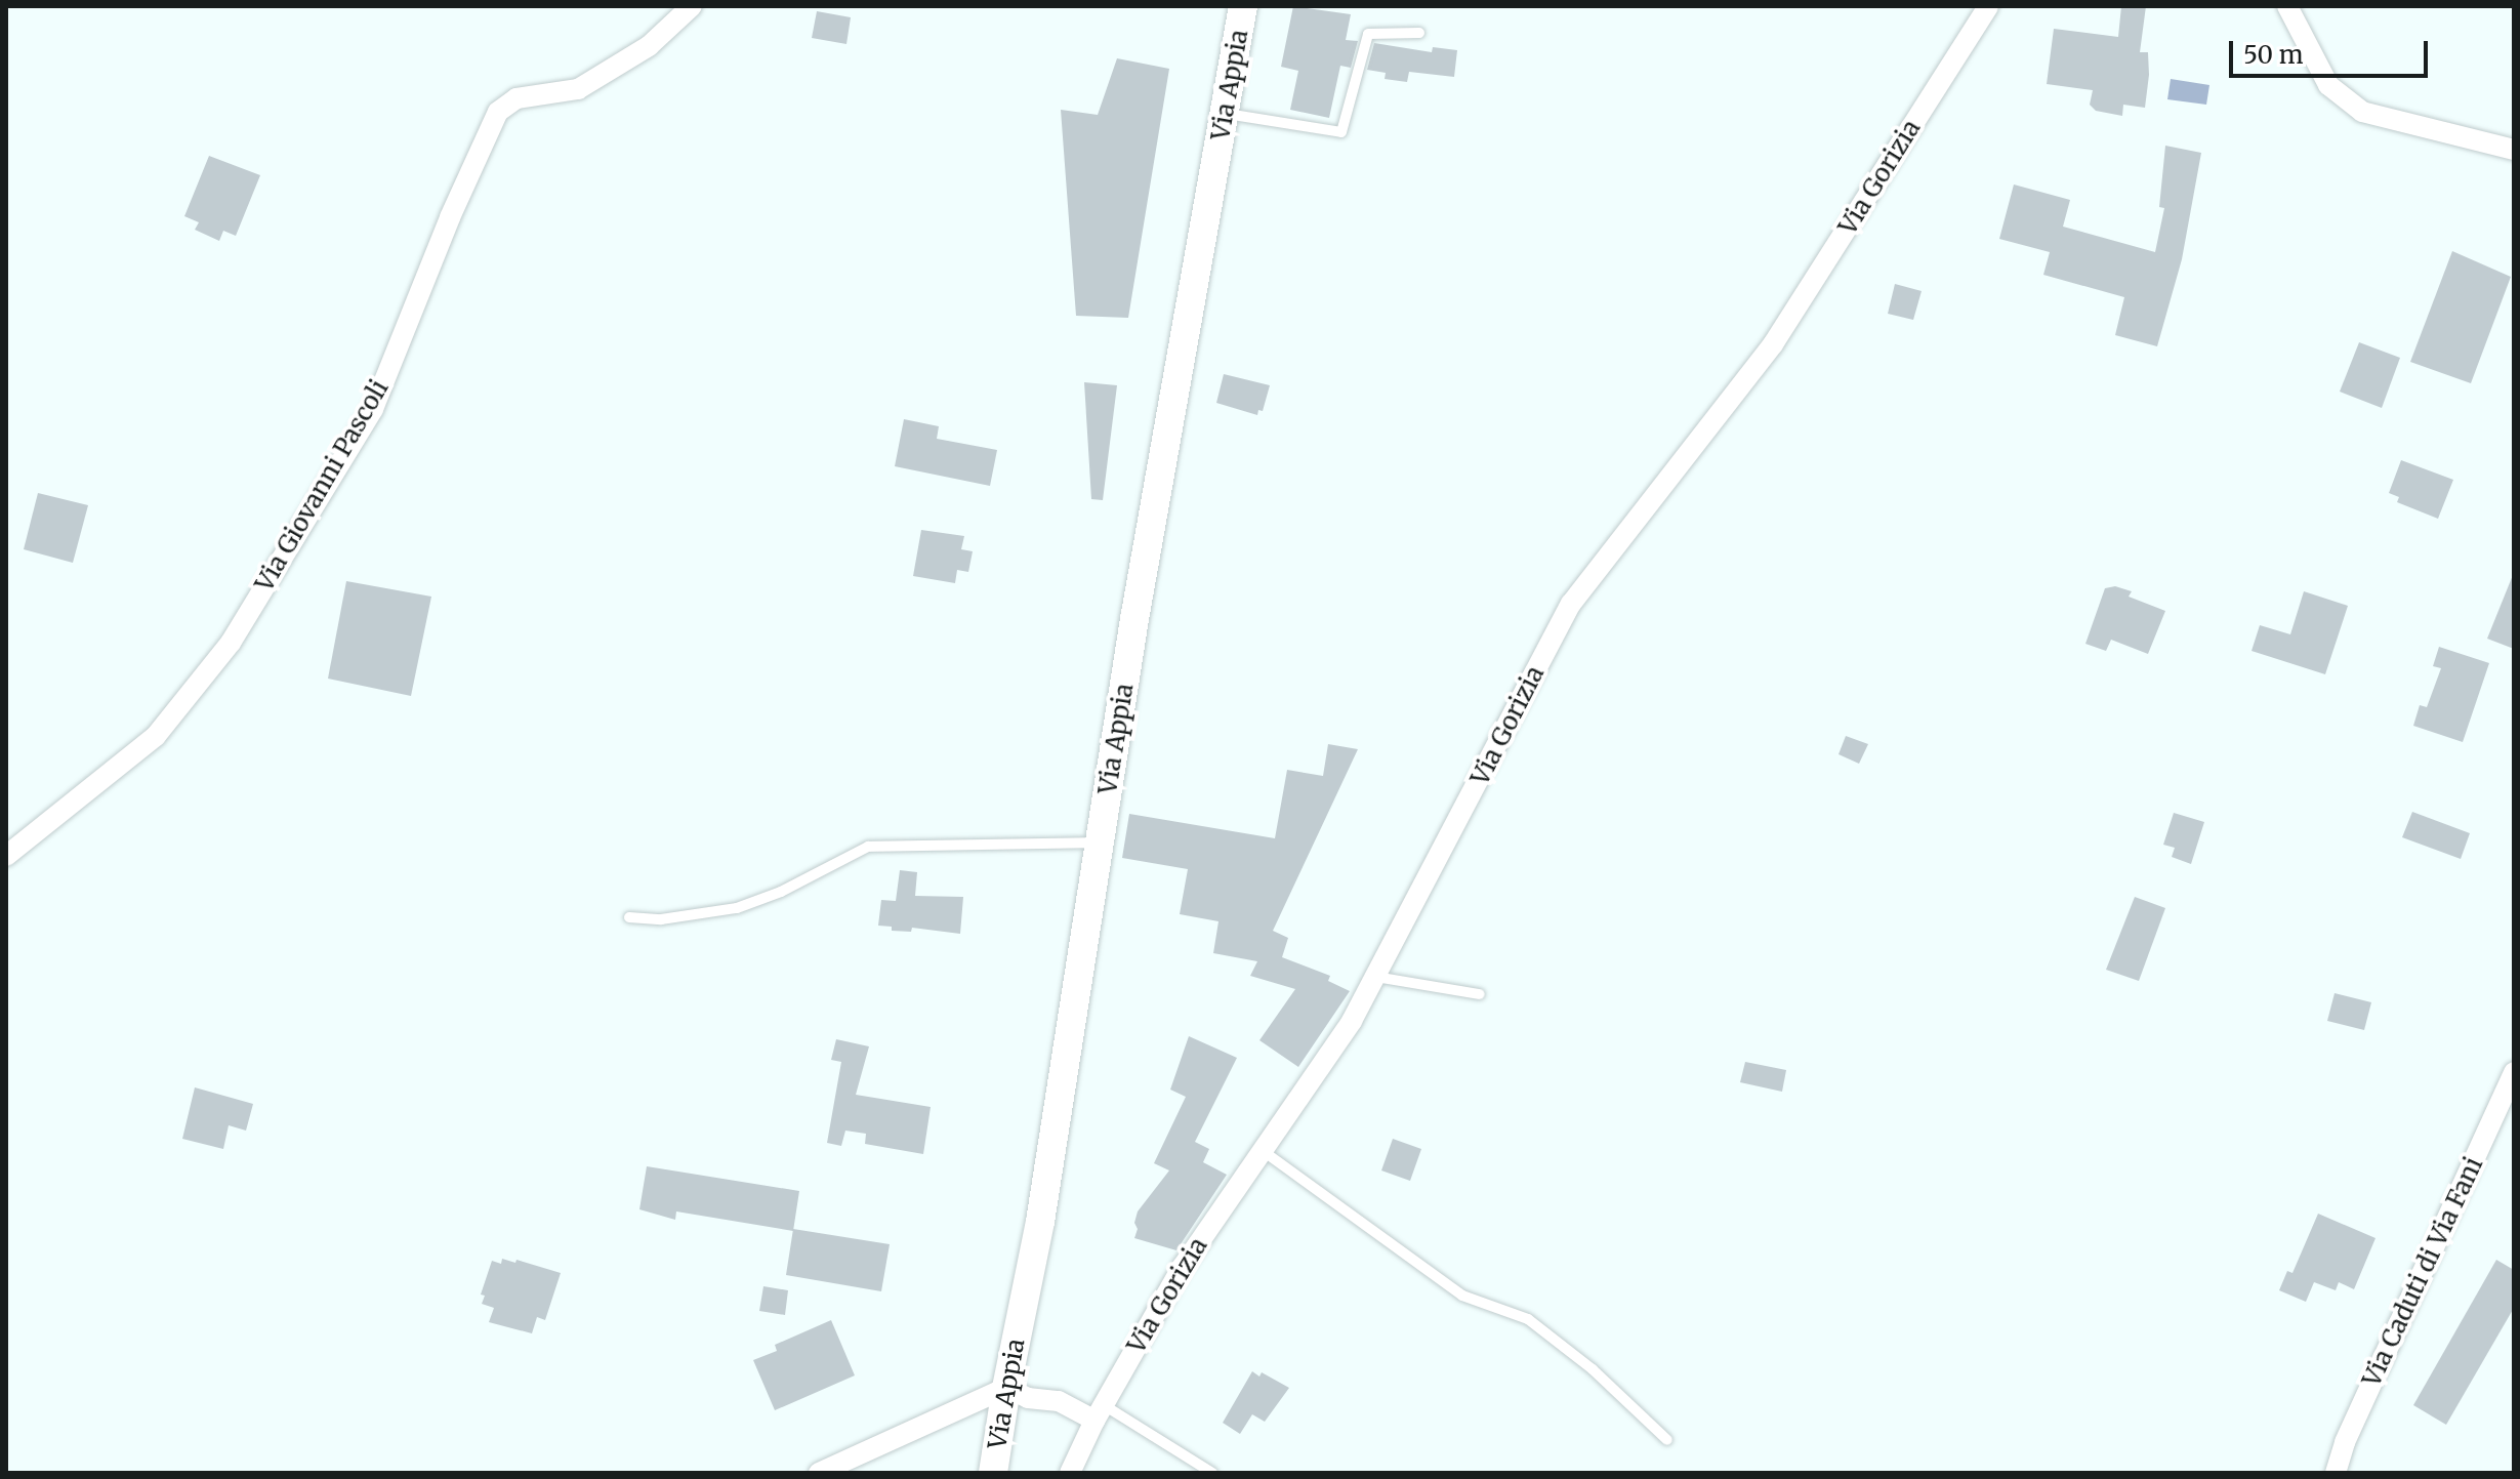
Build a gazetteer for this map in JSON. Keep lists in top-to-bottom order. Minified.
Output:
{"streets":{"main road":["Via Appia"],"street":["Via Gorizia","Via Giovanni Pascoli","Via Caduti di Via Fani"]},"scale_bar":"50 m"}
